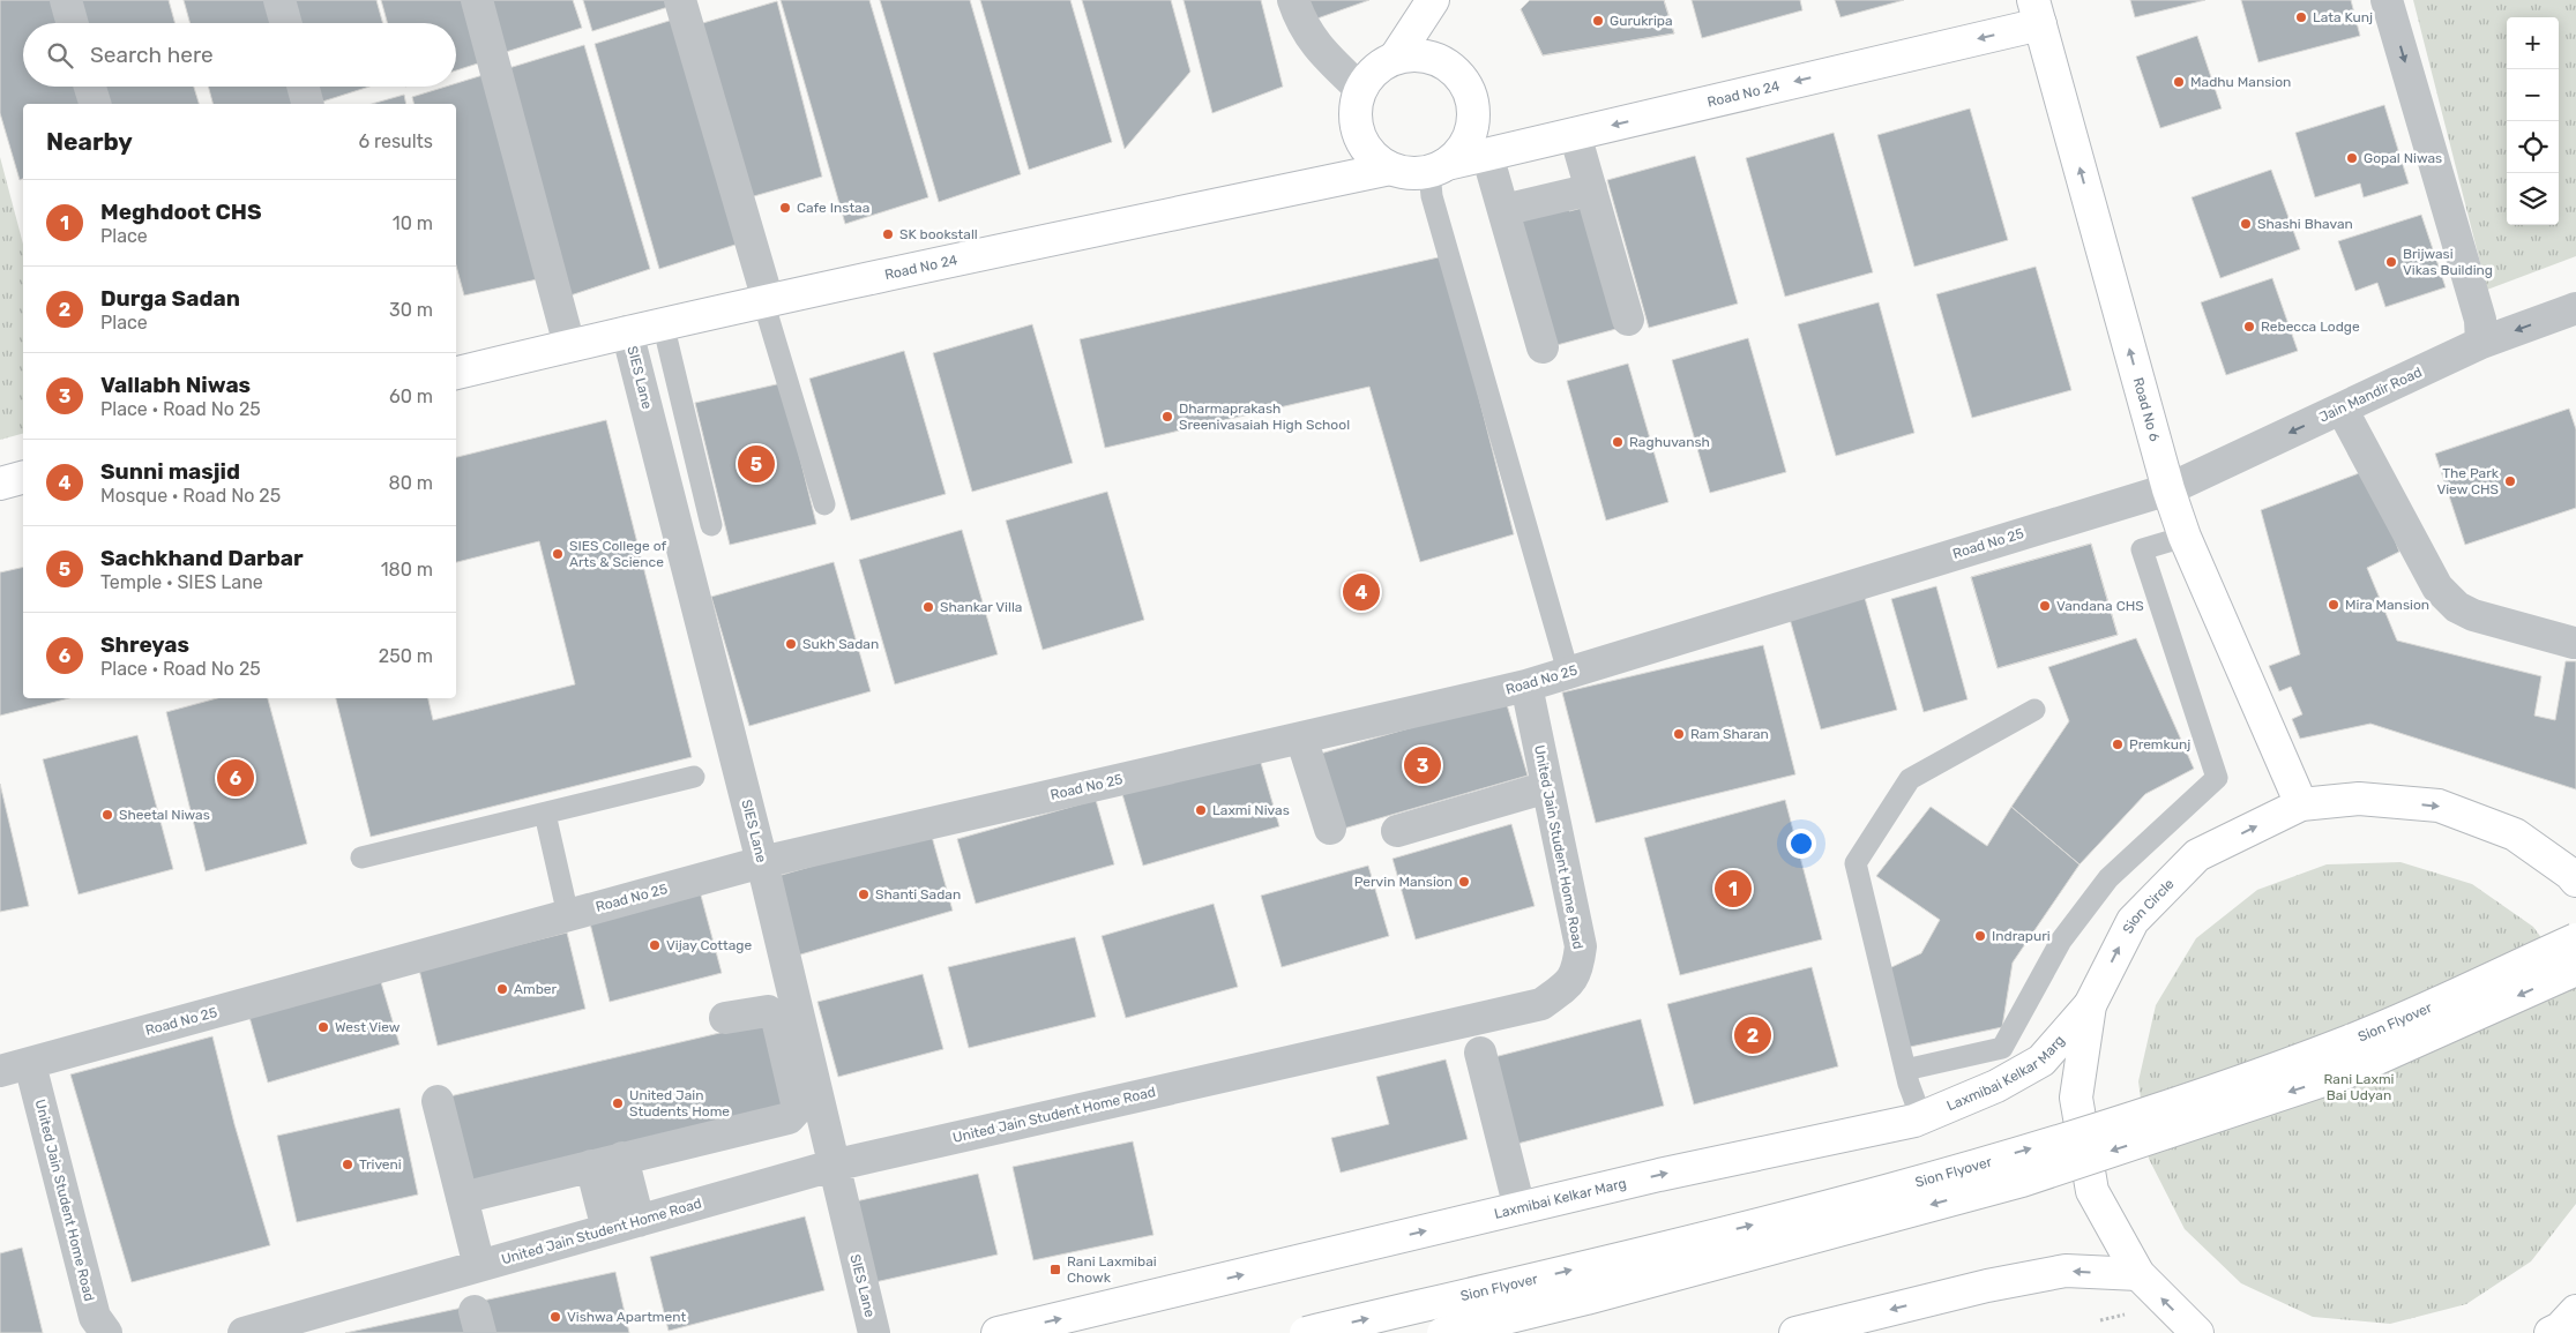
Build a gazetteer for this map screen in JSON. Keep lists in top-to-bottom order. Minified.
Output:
{"streets":{"main road":["Road No 24","Road No 6","Sion Circle","Sion Flyover","Laxmibai Kelkar Marg"],"street":["SIES Lane","Jain Mandir Road","Road No 25","United Jain Student Home Road"]},"crossings":[["Road No 24","SIES Lane"],["Road No 24","Road No 6"],["SIES Lane","Road No 25"],["SIES Lane","United Jain Student Home Road"],["Jain Mandir Road","Road No 6"],["Jain Mandir Road","Road No 25"],["Road No 6","Road No 25"],["Road No 6","Sion Circle"],["Road No 25","United Jain Student Home Road"],["Sion Circle","Laxmibai Kelkar Marg"]],"one_way":["Jain Mandir Road","Road No 6","Laxmibai Kelkar Marg"],"parks":["Rani Laxmi Bai Udyan"],"places":{"other":["Lata Kunj","Gurukripa","Madhu Mansion","Gopal Niwas","Cafe Instaa","Shashi Bhavan","SK bookstall","Brijwasi Vikas Building","Rebecca Lodge","Dharmaprakash Sreenivasaiah High School","Raghuvansh","The Park View CHS","SIES College of Arts & Science","Mira Mansion","Vandana CHS","Shankar Villa","Sukh Sadan","Ram Sharan","Premkunj","Laxmi Nivas","Sheetal Niwas","Pervin Mansion","Shanti Sadan","Indrapuri","Vijay Cottage","Amber","West View","United Jain Students Home","Triveni","Vishwa Apartment"],"transit":["Rani Laxmibai Chowk"]},"page":{"map_buttons":["+","−"],"search":"Search here","heading":["Nearby","6 results"],"list":[{"mark":"1","name":"Meghdoot CHS","note":"Place","value":"10 m"},{"mark":"2","name":"Durga Sadan","note":"Place","value":"30 m"},{"mark":"3","name":"Vallabh Niwas","note":"Place · Road No 25","value":"60 m"},{"mark":"4","name":"Sunni masjid","note":"Mosque · Road No 25","value":"80 m"},{"mark":"5","name":"Sachkhand Darbar","note":"Temple · SIES Lane","value":"180 m"},{"mark":"6","name":"Shreyas","note":"Place · Road No 25","value":"250 m"}],"pins":["5","4","3","6","1","2"]}}
